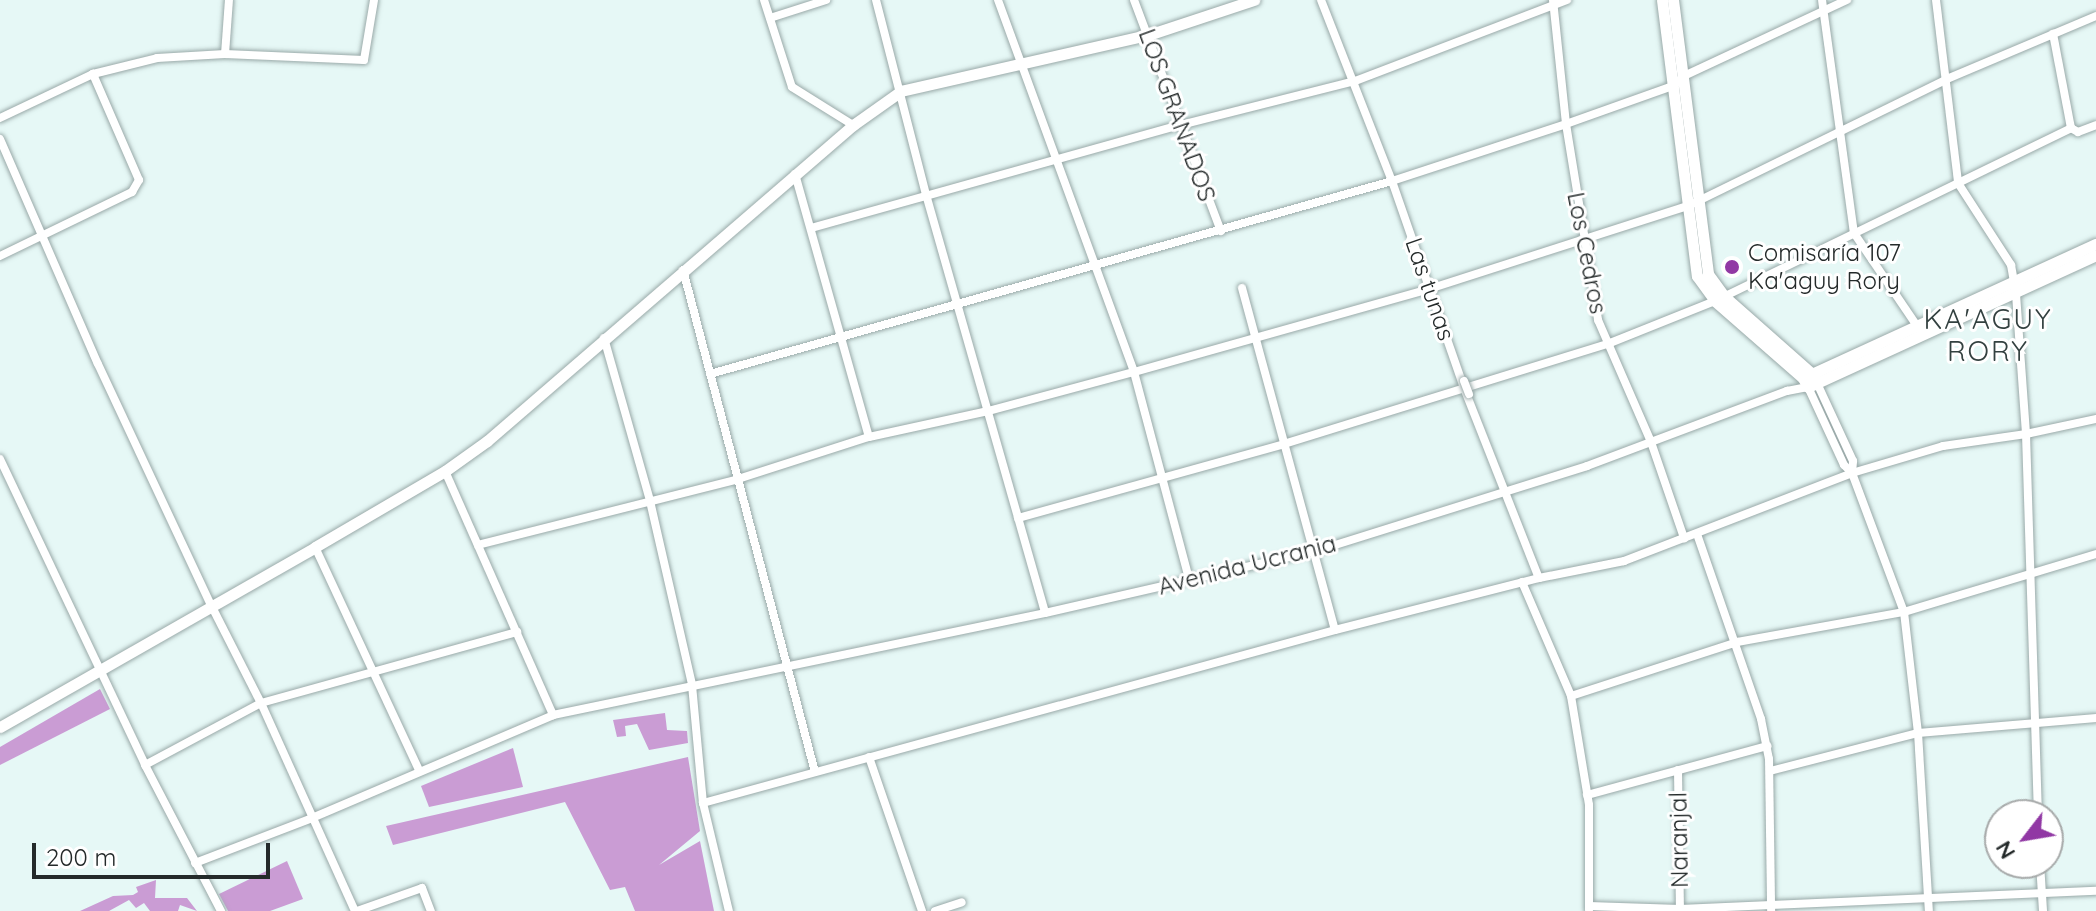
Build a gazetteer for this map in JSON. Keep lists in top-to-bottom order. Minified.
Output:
{"streets":{"street":["LOS GRANADOS","Los Cedros","Las tunas","Avenida Ucrania","Naranjal"]},"crossings":[["Los Cedros","Avenida Ucrania"],["Las tunas","Avenida Ucrania"]],"districts":["KA'AGUY RORY"],"places":["Comisaría 107 Ka'aguy Rory"],"scale_bar":"200 m","north":"bottom left"}
